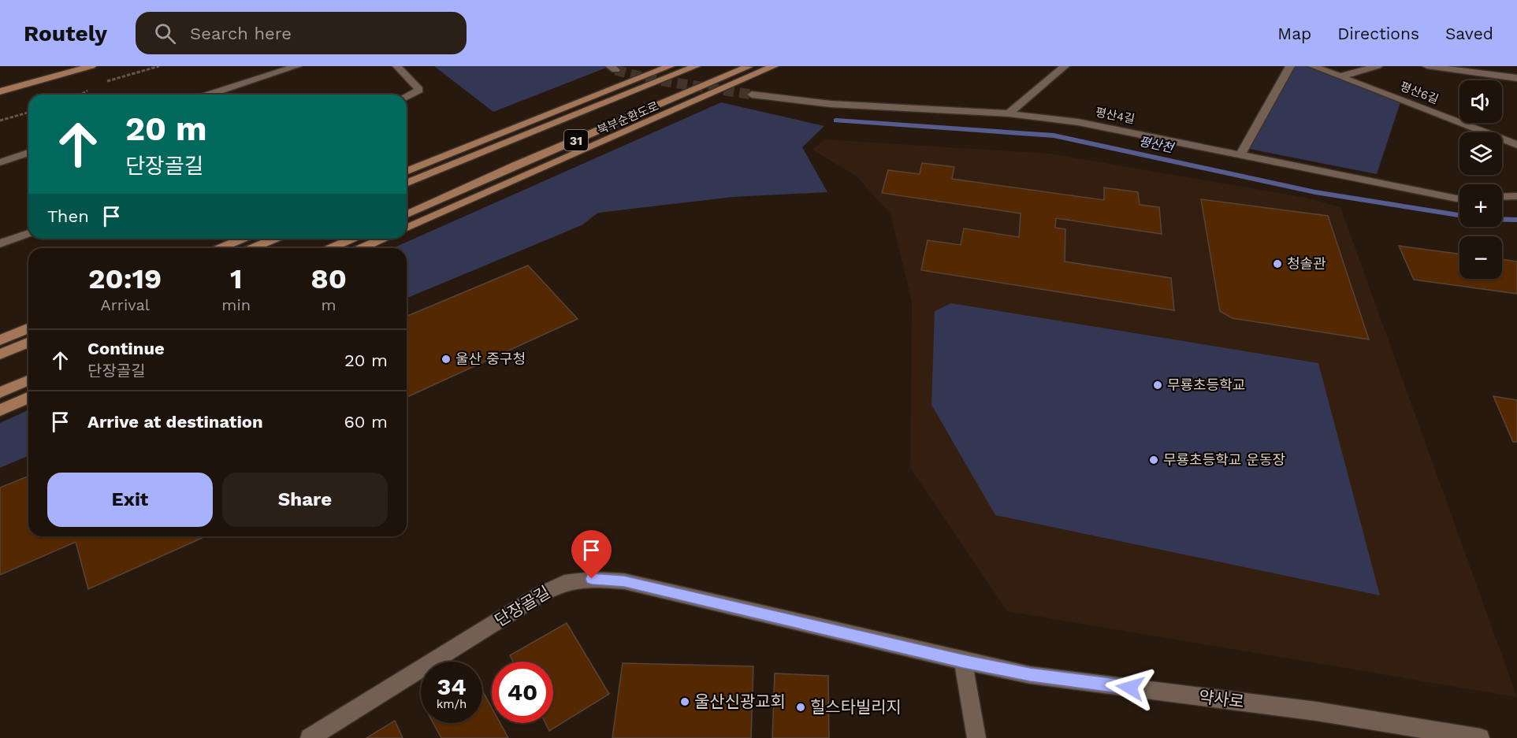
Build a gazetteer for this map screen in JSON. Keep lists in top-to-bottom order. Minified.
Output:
{"streets":{"main road":["북부순환도로","31"],"street":["평산6길","평산4길","단장골길","약사로"]},"crossings":[["단장골길","약사로"]],"water":["평산천"],"places":["청솔관","울산 중구청","무룡초등학교","무룡초등학교 운동장","울산신광교회","힐스타빌리지"],"page":{"header":"Routely","search":"Search here","nav":["Map","Directions","Saved"],"map_buttons":["+","−"],"turn":["20 m","단장골길"],"then":"Then","eta":["20:19","Arrival","1","min","80","m"],"list":[{"name":"Continue","note":"단장골길","value":"20 m"},{"name":"Arrive at destination","value":"60 m"}],"buttons":["Exit","Share"],"speed":"34 km/h","limit":"40"}}
